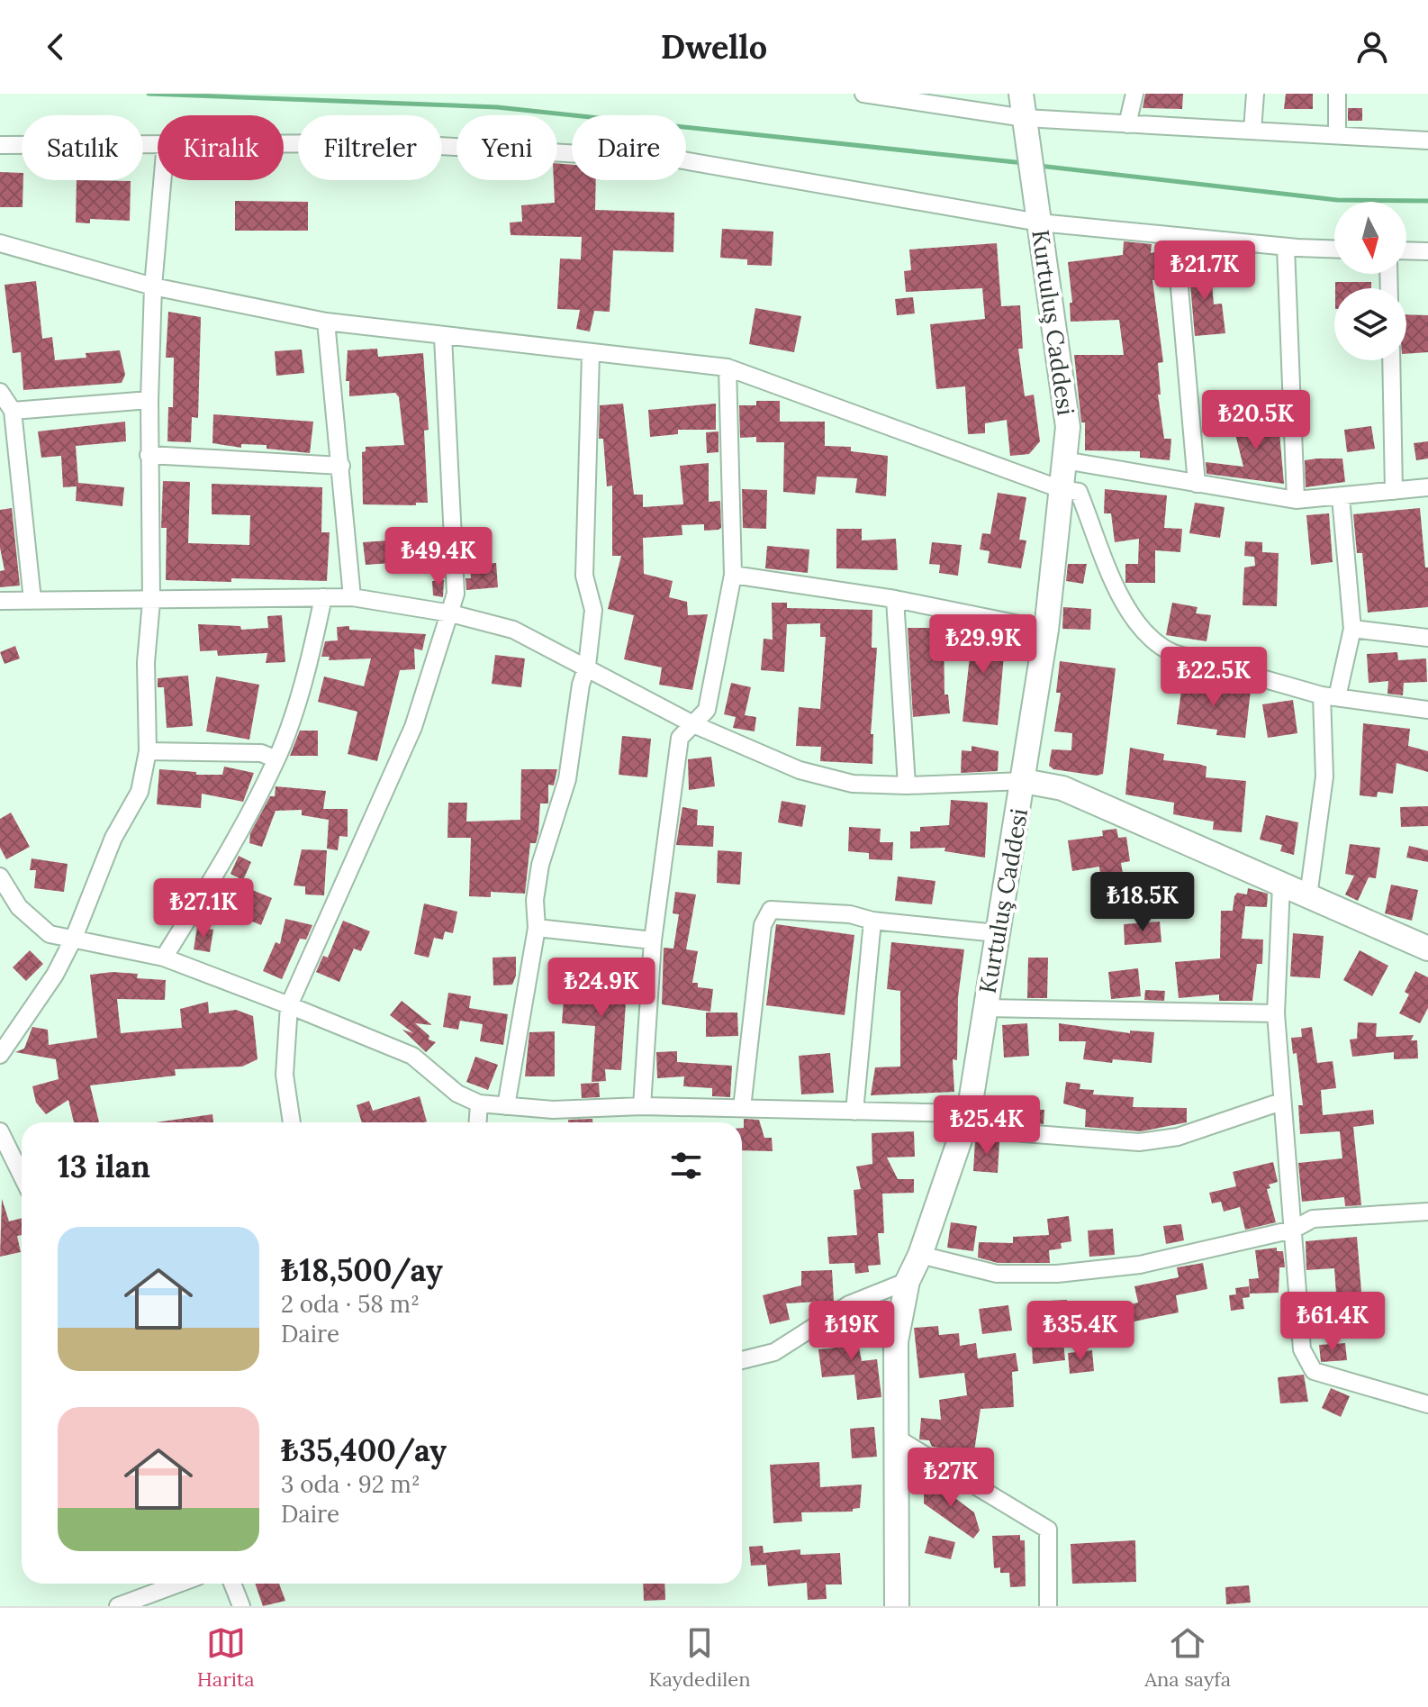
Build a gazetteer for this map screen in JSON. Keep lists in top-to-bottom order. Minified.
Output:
{"streets":{"main road":["Kurtuluş Caddesi"]},"north":"bottom","page":{"header":"Dwello","chip":["Satılık","Kiralık","Filtreler","Yeni","Daire"],"price":["₺21.7K","₺20.5K","₺49.4K","₺29.9K","₺22.5K","₺18.5K","₺27.1K","₺24.9K","₺25.4K","₺61.4K","₺19K","₺35.4K","₺27K"],"heading":"13 ilan","list":[{"name":"₺18,500/ay","note":"2 oda · 58 m² · Daire"},{"name":"₺35,400/ay","note":"3 oda · 92 m² · Daire"}],"tabs":["Harita","Kaydedilen","Ana sayfa"]}}
